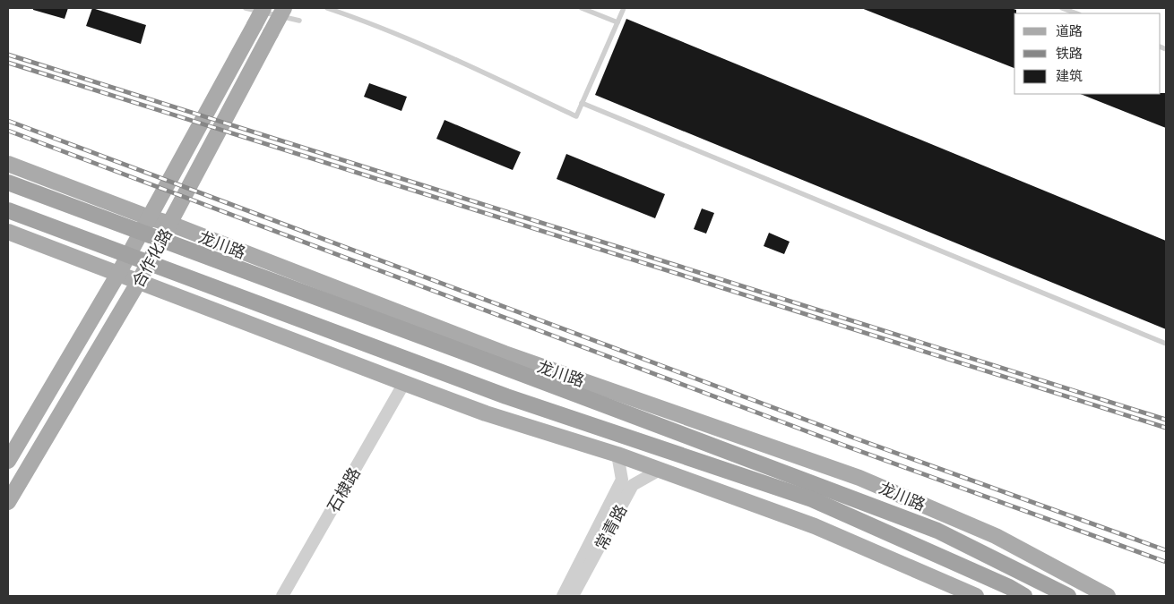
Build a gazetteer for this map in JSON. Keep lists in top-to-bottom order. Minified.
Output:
{"streets":{"highway":["龙川路"],"main road":["合作化路"],"street":["石棣路","常青路"]},"crossings":[["龙川路","合作化路"]],"legend":["道路","铁路","建筑"]}
